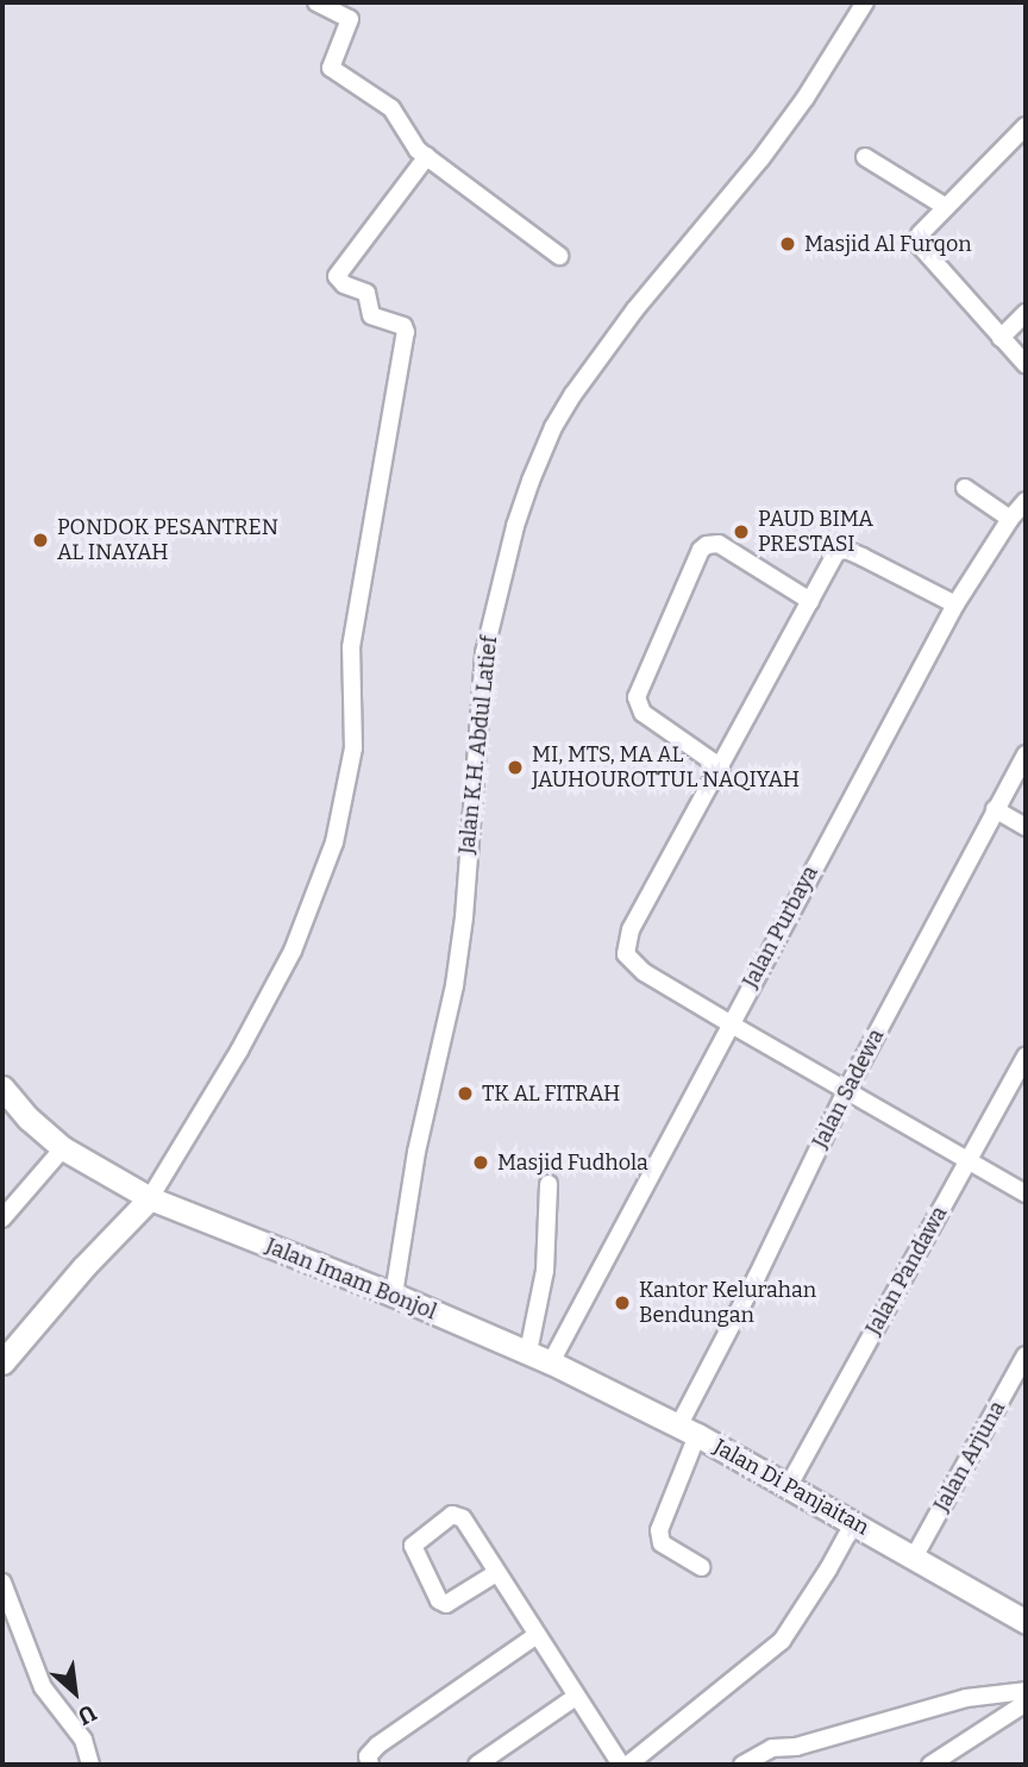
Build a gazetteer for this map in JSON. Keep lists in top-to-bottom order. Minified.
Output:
{"streets":{"street":["Jalan K.H. Abdul Latief","Jalan Purbaya","Jalan Sadewa","Jalan Pandawa","Jalan Imam Bonjol","Jalan Arjuna","Jalan Di Panjaitan"]},"crossings":[["Jalan K.H. Abdul Latief","Jalan Imam Bonjol"],["Jalan Purbaya","Jalan Imam Bonjol"],["Jalan Purbaya","Jalan Di Panjaitan"],["Jalan Sadewa","Jalan Di Panjaitan"],["Jalan Pandawa","Jalan Di Panjaitan"],["Jalan Imam Bonjol","Jalan Di Panjaitan"],["Jalan Arjuna","Jalan Di Panjaitan"]],"places":["Masjid Al Furqon","PAUD BIMA PRESTASI","PONDOK PESANTREN AL INAYAH","MI, MTS, MA AL JAUHOUROTTUL NAQIYAH","TK AL FITRAH","Masjid Fudhola","Kantor Kelurahan Bendungan"],"north":"bottom right"}
